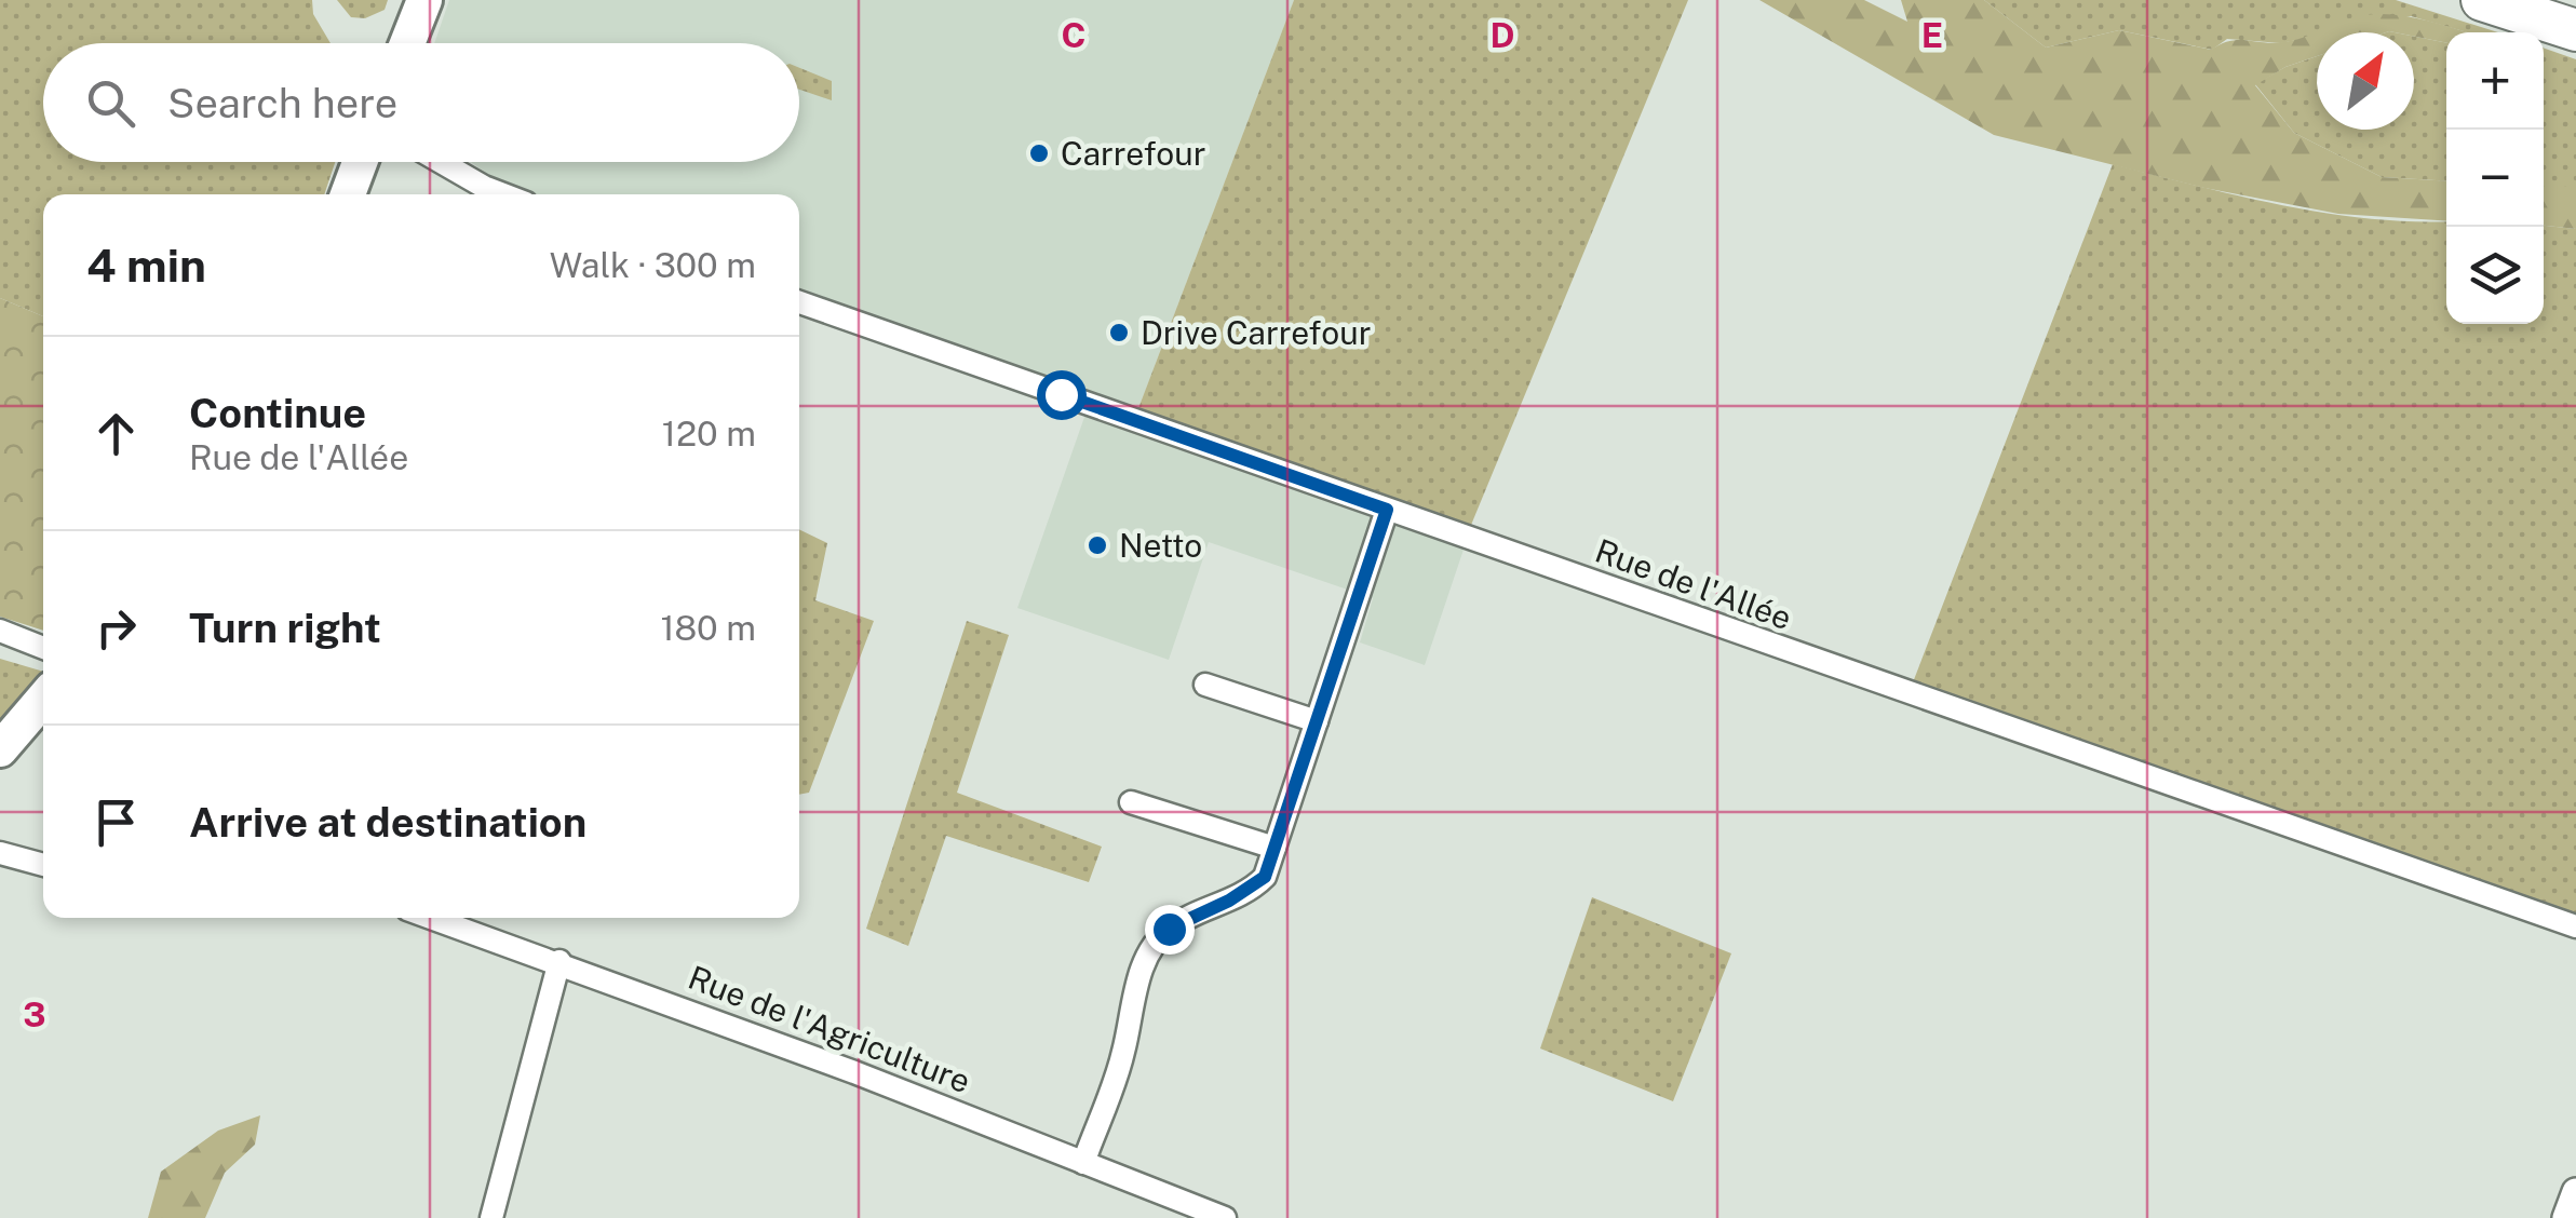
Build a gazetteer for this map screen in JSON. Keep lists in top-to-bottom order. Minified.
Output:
{"streets":{"street":["Rue de l'Allée","Rue de l'Agriculture"]},"places":["Carrefour","Drive Carrefour","Netto"],"north":"top right","page":{"map_buttons":["+","−"],"search":"Search here","heading":["4 min","Walk · 300 m"],"list":[["Continue","Rue de l'Allée","120 m"],["Turn right","180 m"],"Arrive at destination"]},"grid":{"columns":["C","D","E"],"rows":["3"]}}
